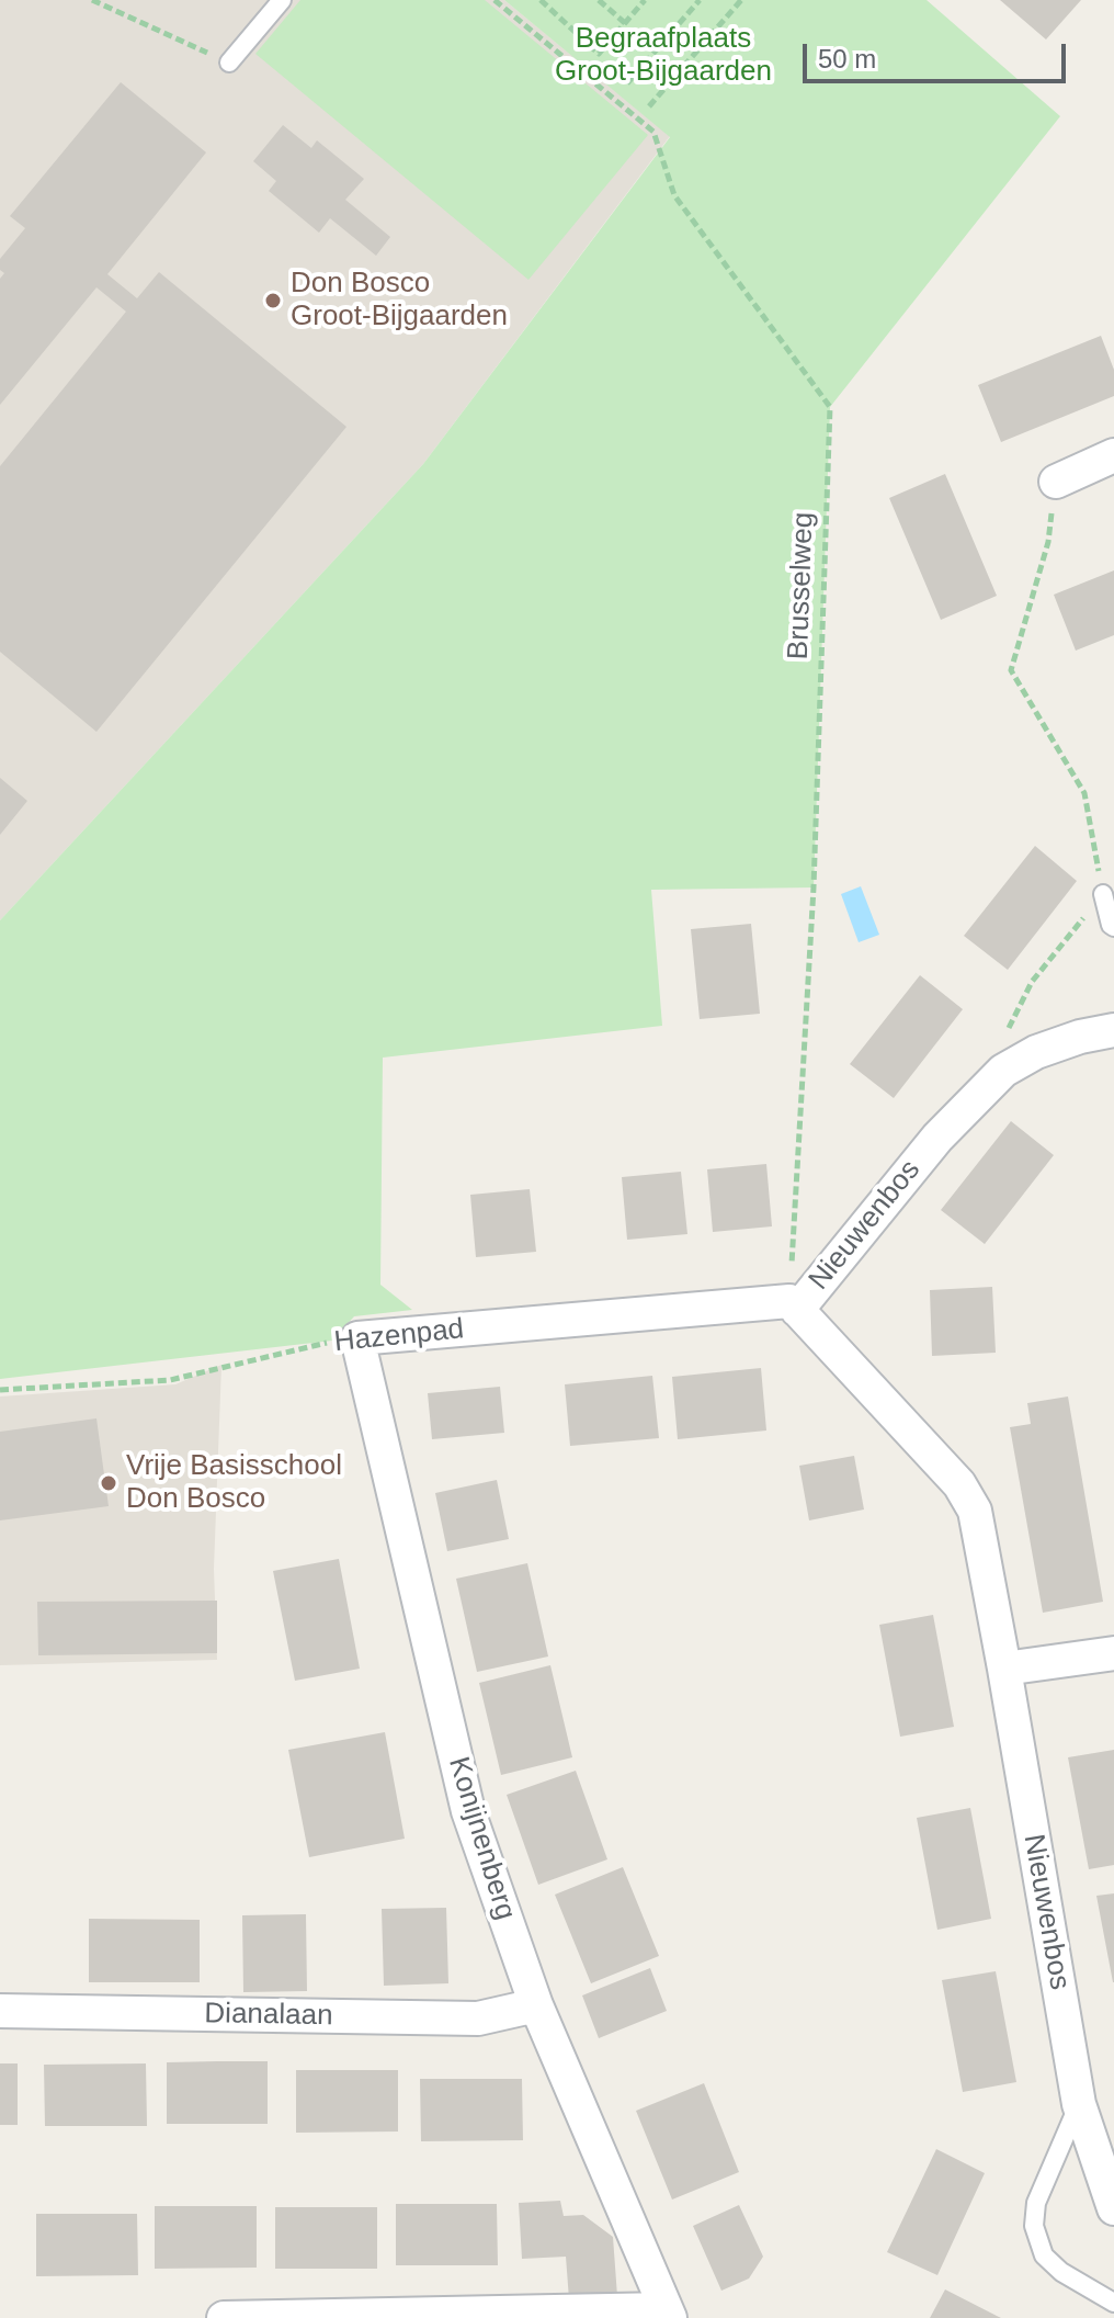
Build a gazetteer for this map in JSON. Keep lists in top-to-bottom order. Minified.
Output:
{"streets":{"street":["Nieuwenbos","Hazenpad","Konijnenberg","Dianalaan"],"path":["Brusselweg"]},"crossings":[["Brusselweg","Nieuwenbos"],["Brusselweg","Hazenpad"],["Nieuwenbos","Hazenpad"],["Hazenpad","Konijnenberg"],["Konijnenberg","Dianalaan"]],"parks":["Begraafplaats Groot-Bijgaarden"],"places":["Don Bosco Groot-Bijgaarden","Vrije Basisschool Don Bosco"],"scale_bar":"50 m"}
